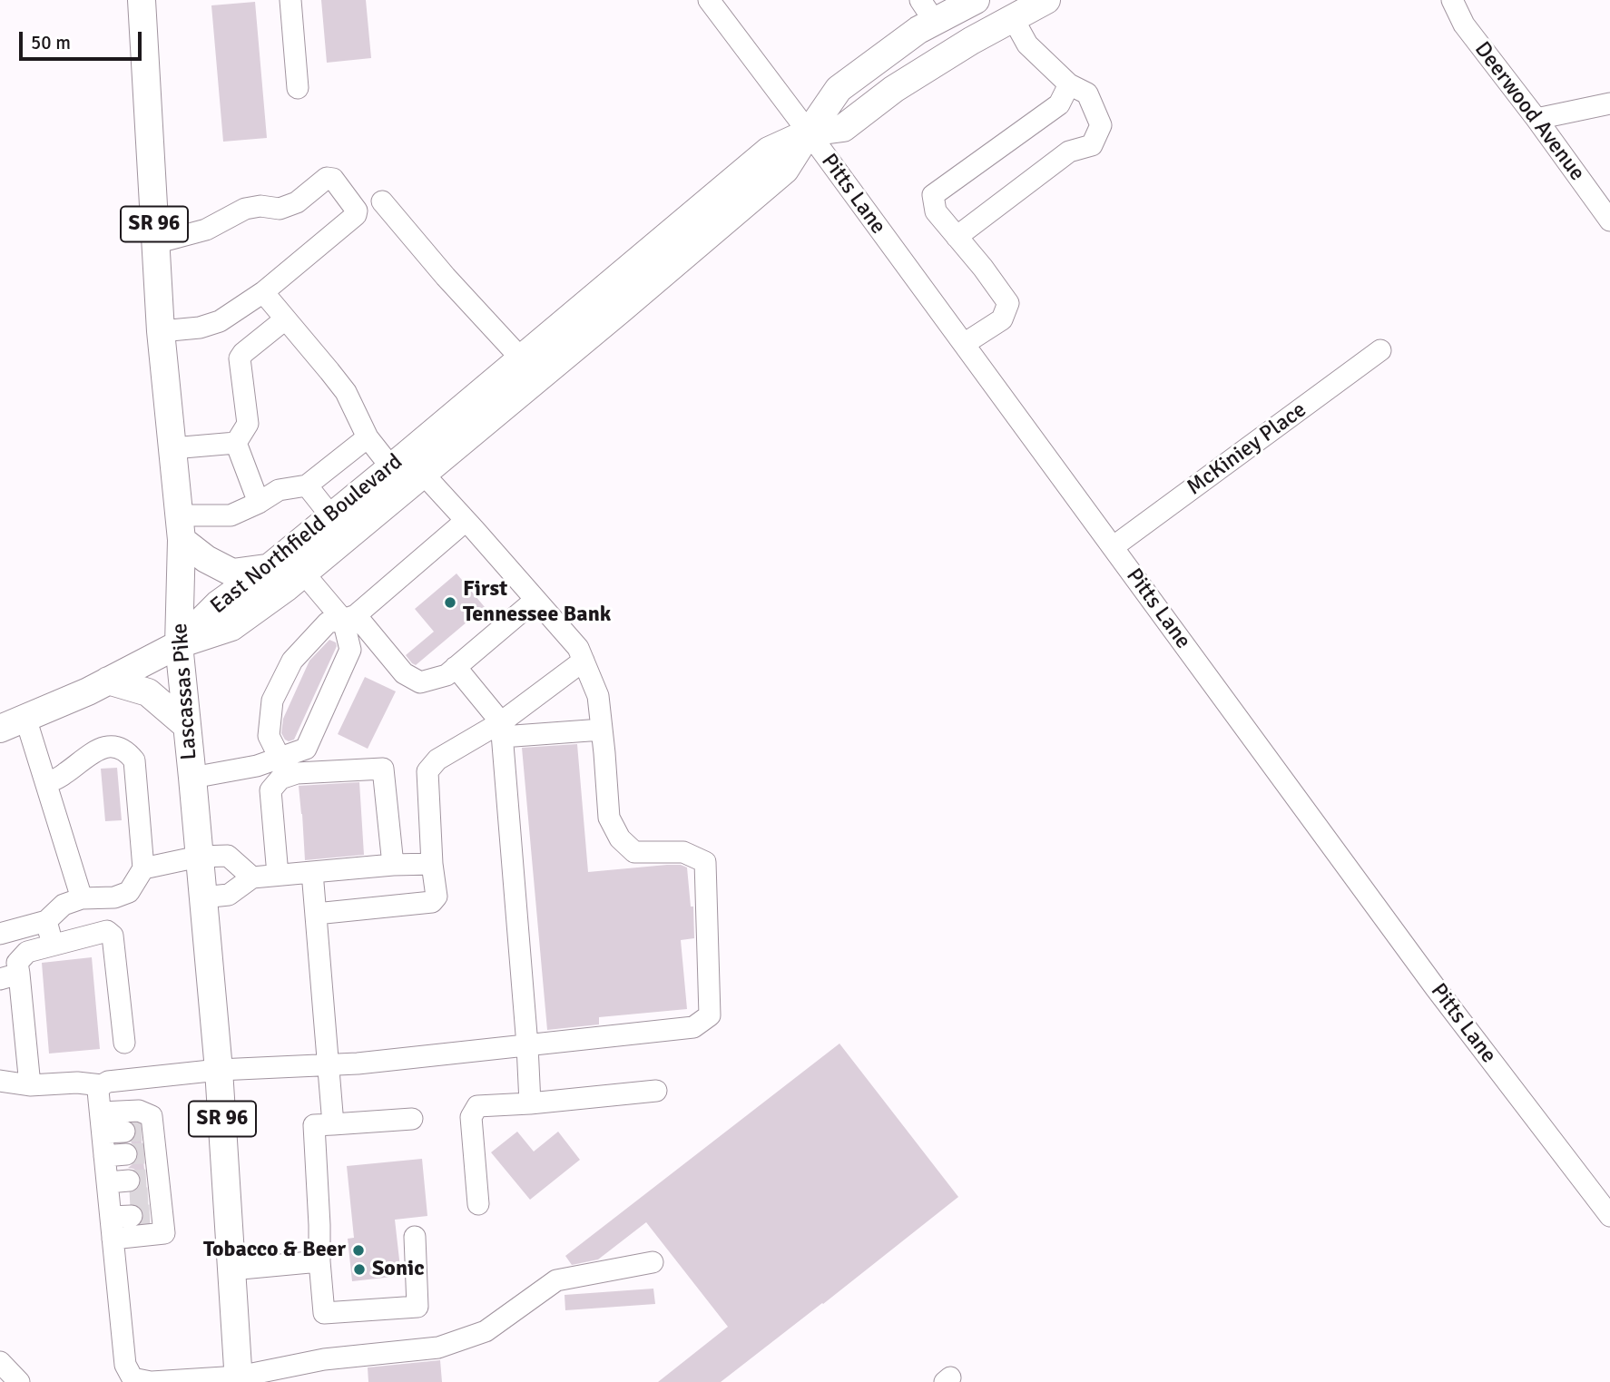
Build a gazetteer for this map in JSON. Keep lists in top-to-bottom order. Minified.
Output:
{"streets":{"main road":["SR 96","East Northfield Boulevard","Lascassas Pike"],"street":["Deerwood Avenue","Pitts Lane","McKiniey Place"]},"crossings":[["Pitts Lane","McKiniey Place"],["Pitts Lane","East Northfield Boulevard"],["East Northfield Boulevard","Lascassas Pike"]],"places":["First Tennessee Bank","Tobacco & Beer","Sonic"],"scale_bar":"50 m"}
